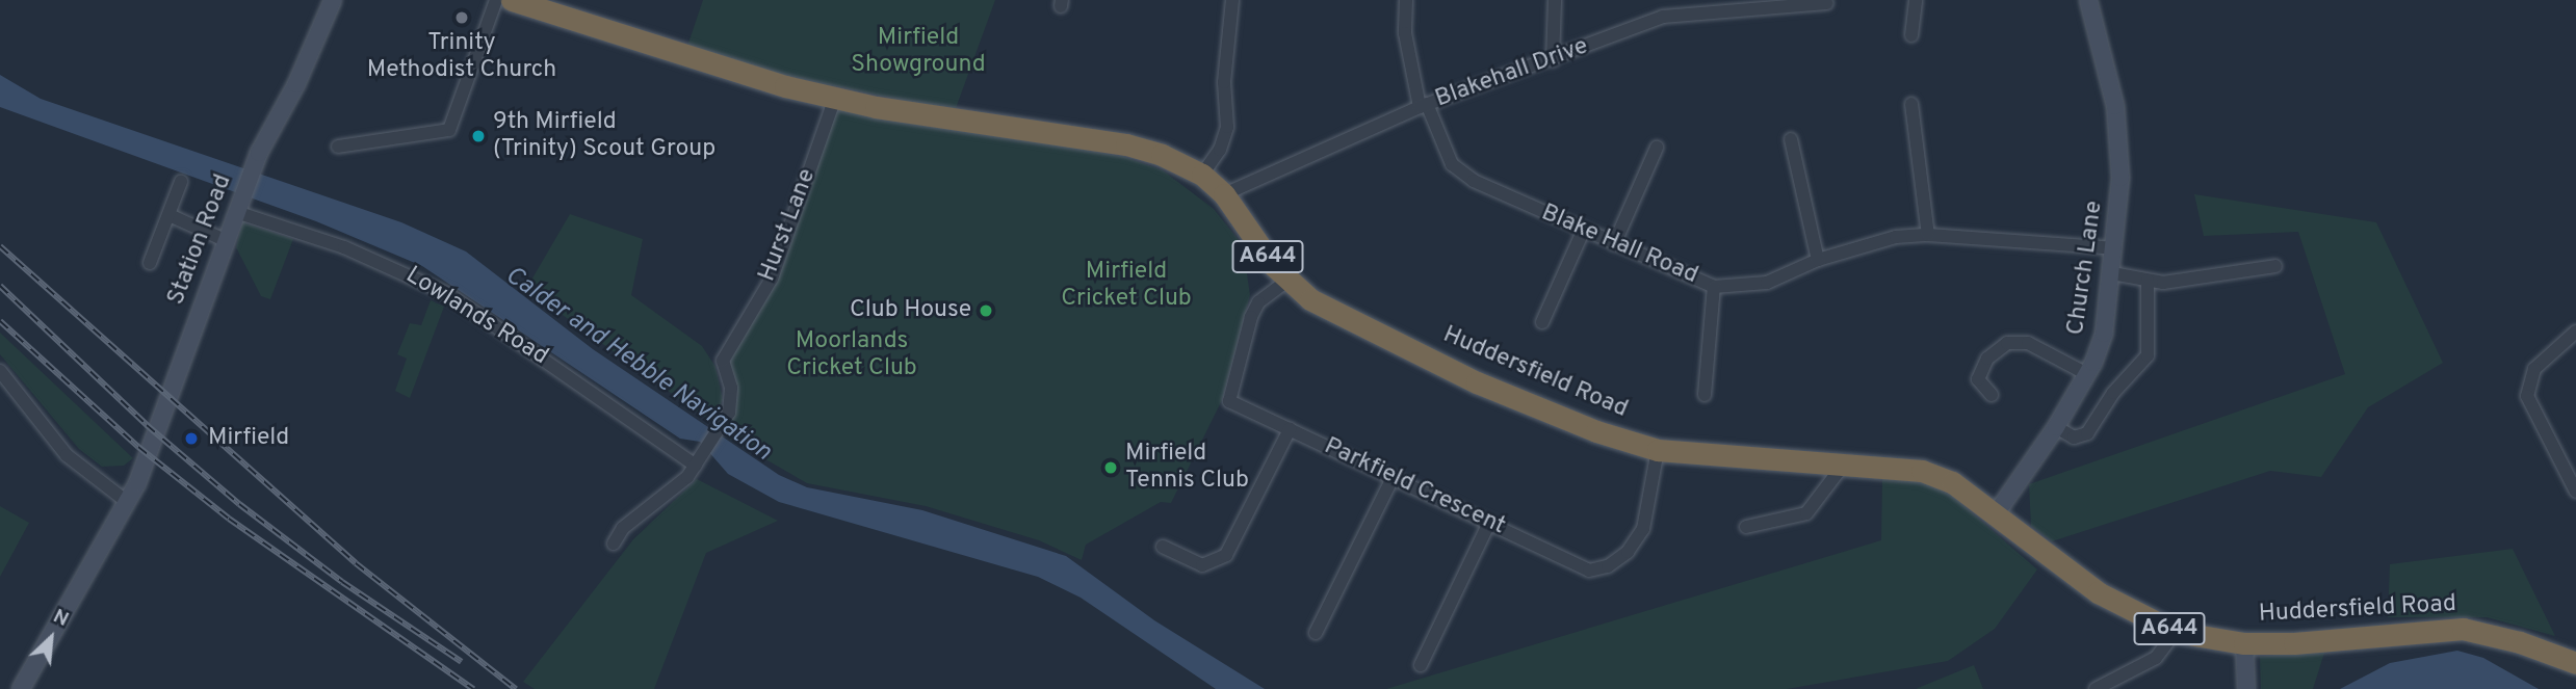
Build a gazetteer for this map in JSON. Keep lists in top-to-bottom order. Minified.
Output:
{"streets":{"highway":["A644","Huddersfield Road"],"street":["Blakehall Drive","Hurst Lane","Station Road","Blake Hall Road","Church Lane","Lowlands Road","Parkfield Crescent"]},"crossings":[["Blakehall Drive","Blake Hall Road"],["Blakehall Drive","Huddersfield Road"],["Hurst Lane","Lowlands Road"],["Hurst Lane","Huddersfield Road"],["Station Road","Lowlands Road"],["Blake Hall Road","Church Lane"],["Church Lane","Huddersfield Road"],["Huddersfield Road","Parkfield Crescent"]],"water":["Calder and Hebble Navigation"],"parks":["Mirfield Showground","Mirfield Cricket Club","Moorlands Cricket Club"],"places":["Trinity Methodist Church","9th Mirfield (Trinity) Scout Group","Club House","Mirfield","Mirfield Tennis Club"],"north":"top right"}
